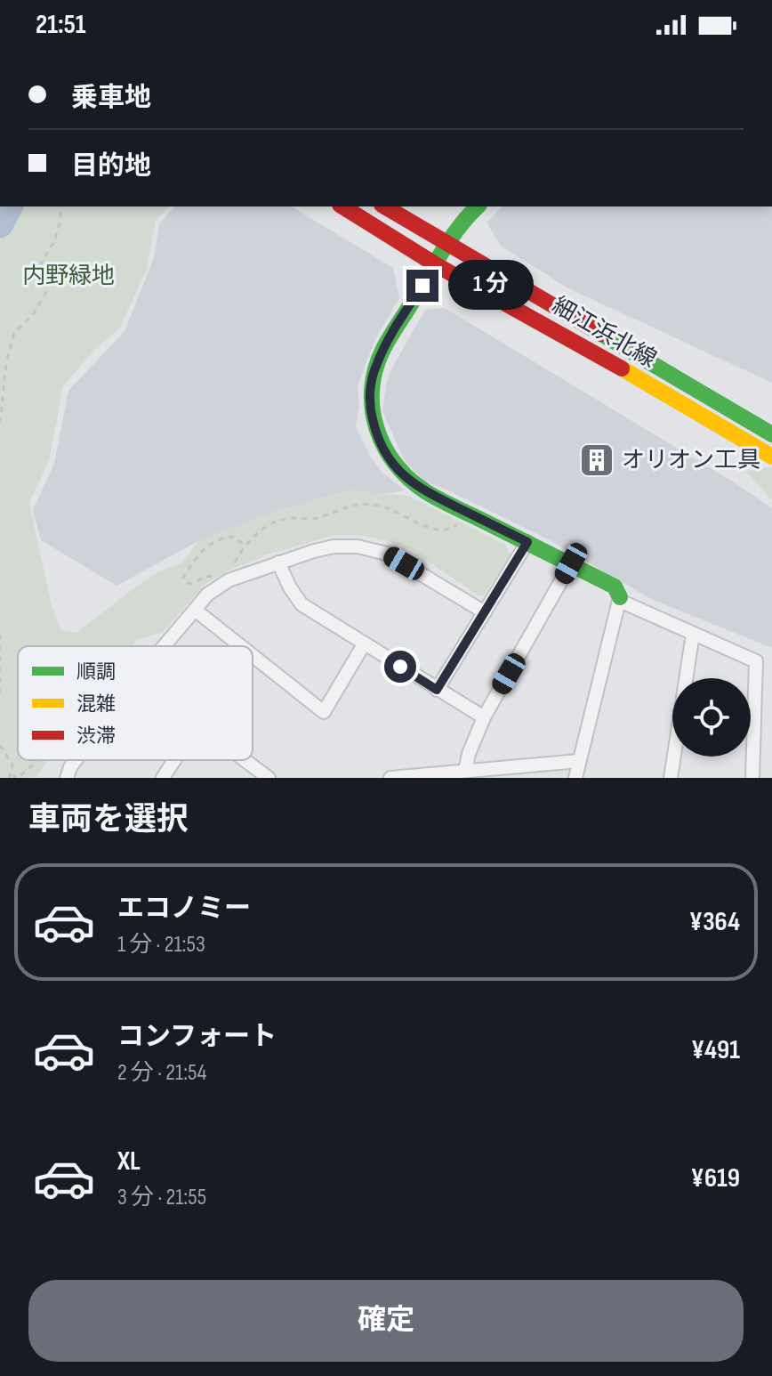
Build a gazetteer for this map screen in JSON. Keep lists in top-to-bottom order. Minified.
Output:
{"streets":{"main road":["細江浜北線"]},"parks":["内野緑地"],"places":{"building":["オリオン工具"]},"legend":["順調","混雑","渋滞"],"page":{"status":"21:51","banner":["乗車地","目的地"],"bubble":"1 分","heading":"車両を選択","list":[{"name":"エコノミー","note":"1 分 · 21:53","value":"¥364"},{"name":"コンフォート","note":"2 分 · 21:54","value":"¥491"},{"name":"XL","note":"3 分 · 21:55","value":"¥619"}],"buttons":"確定"}}
